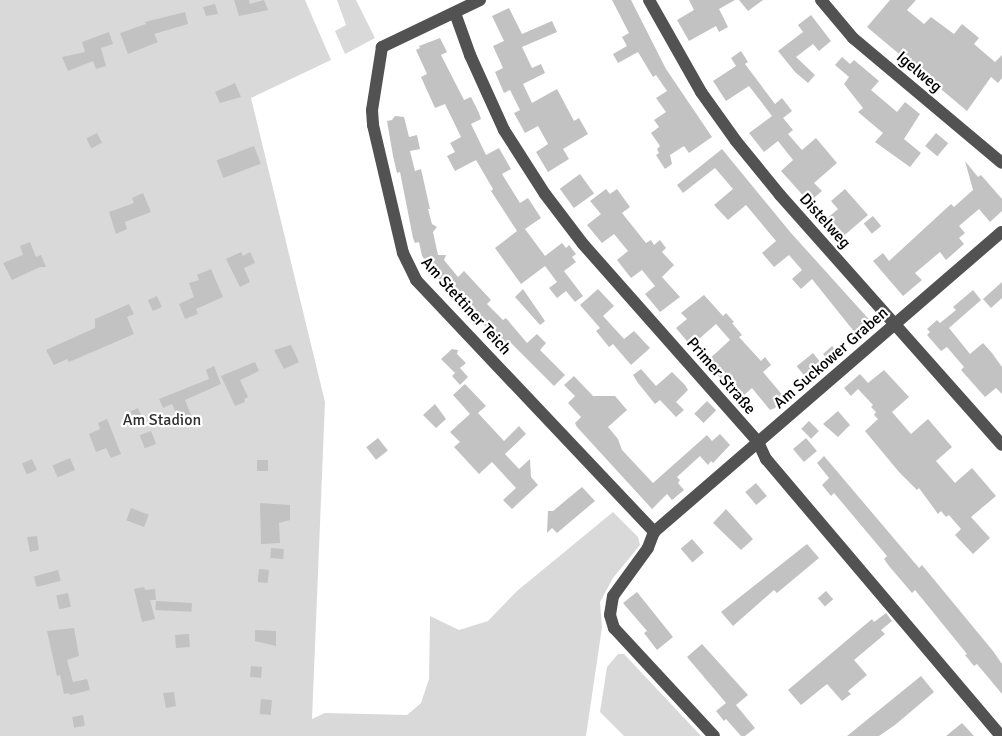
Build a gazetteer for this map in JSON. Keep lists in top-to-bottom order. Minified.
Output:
{"streets":{"street":["Igelweg","Distelweg","Am Stettiner Teich","Am Suckower Graben","Primer Straße"]},"crossings":[["Distelweg","Am Suckower Graben"],["Am Stettiner Teich","Am Suckower Graben"],["Am Stettiner Teich","Primer Straße"],["Am Suckower Graben","Primer Straße"]],"parks":["Am Stadion"]}
